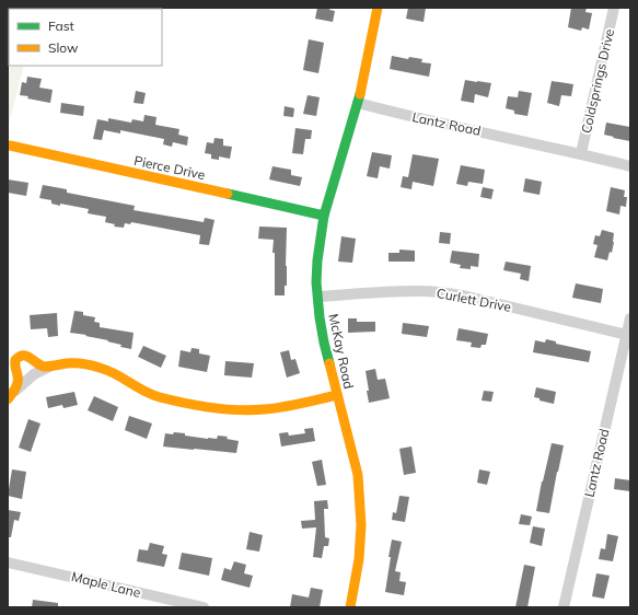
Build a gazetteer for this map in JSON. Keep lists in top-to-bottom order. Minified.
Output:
{"streets":{"street":["Coldsprings Drive","Lantz Road","Pierce Drive","Curlett Drive","McKay Road","Maple Lane"]},"crossings":[["Coldsprings Drive","Lantz Road"],["Lantz Road","Curlett Drive"],["Lantz Road","McKay Road"],["Pierce Drive","McKay Road"],["Curlett Drive","McKay Road"]],"legend":["Fast","Slow"]}
